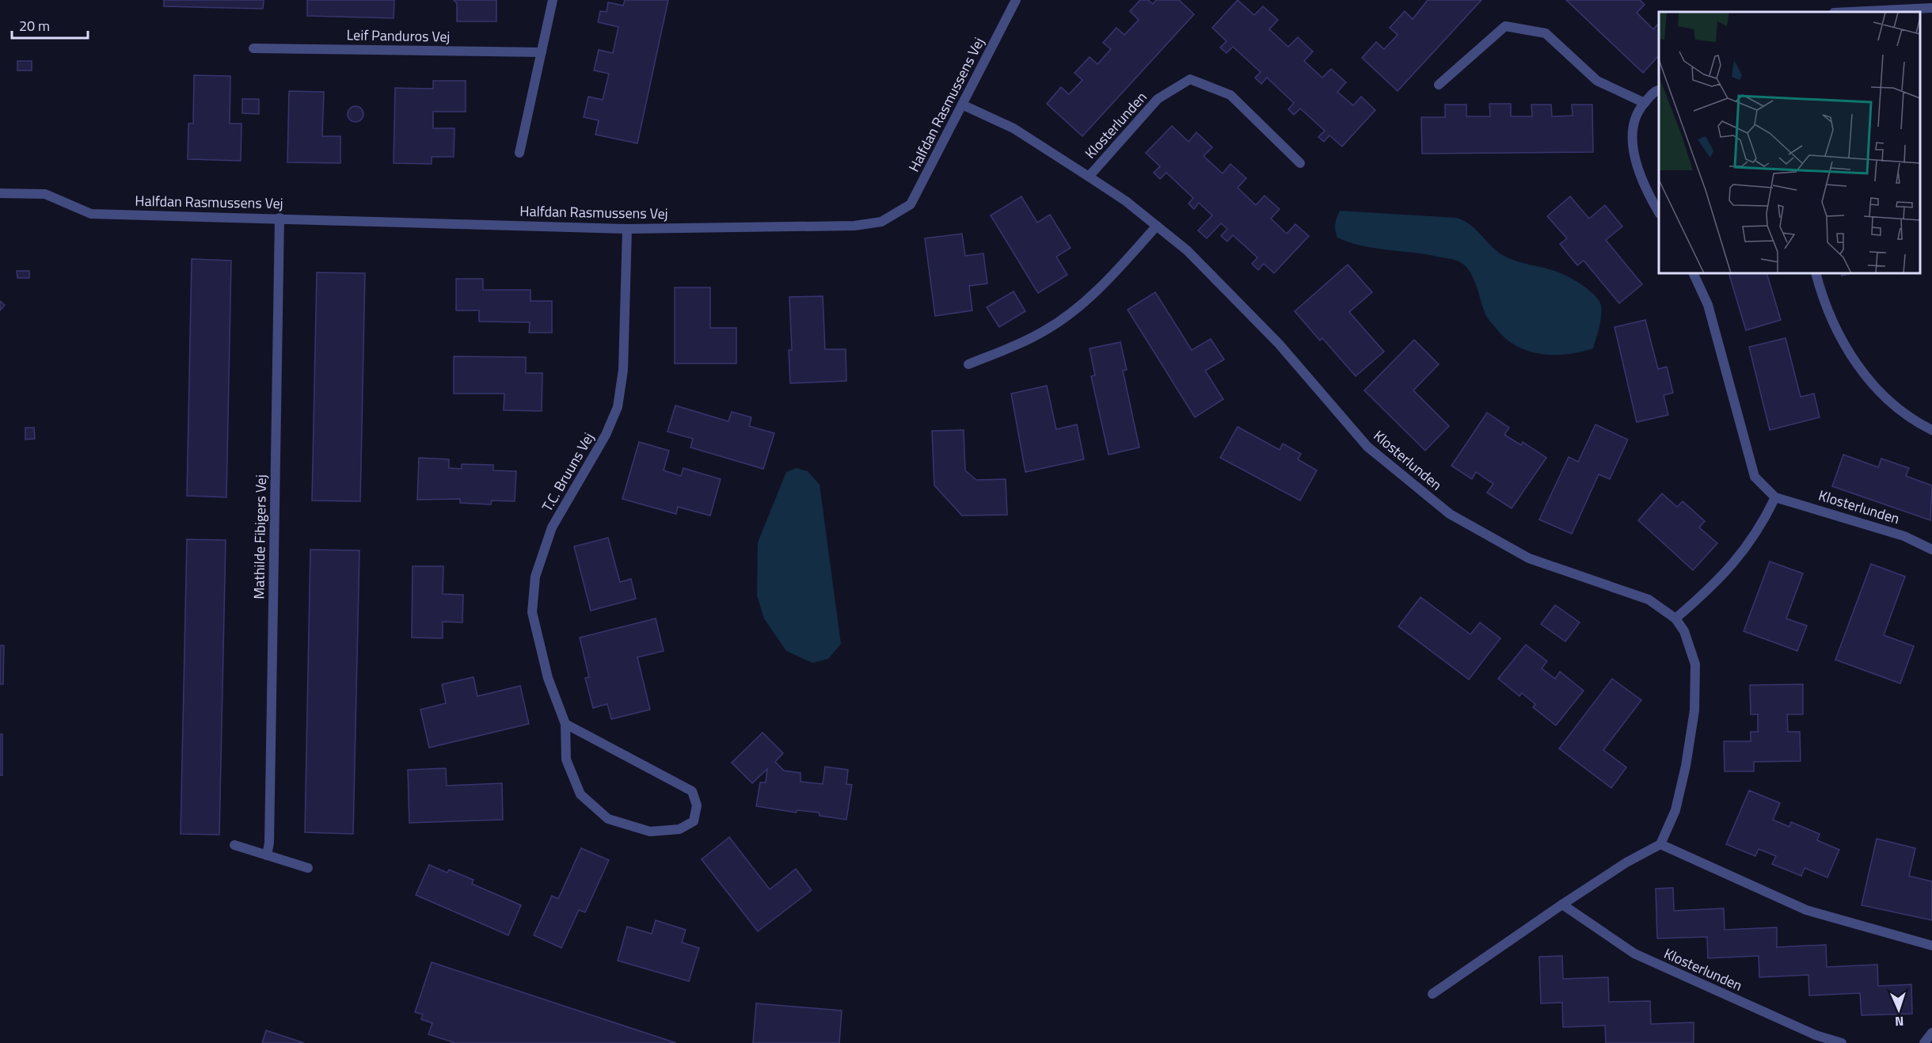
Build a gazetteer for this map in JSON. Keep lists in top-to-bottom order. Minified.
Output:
{"streets":{"street":["Leif Panduros Vej","Halfdan Rasmussens Vej","Klosterlunden","T.C. Bruuns Vej","Mathilde Fibigers Vej"]},"crossings":[["Halfdan Rasmussens Vej","Klosterlunden"],["Halfdan Rasmussens Vej","T.C. Bruuns Vej"],["Halfdan Rasmussens Vej","Mathilde Fibigers Vej"]],"scale_bar":"20 m","north":"bottom"}
